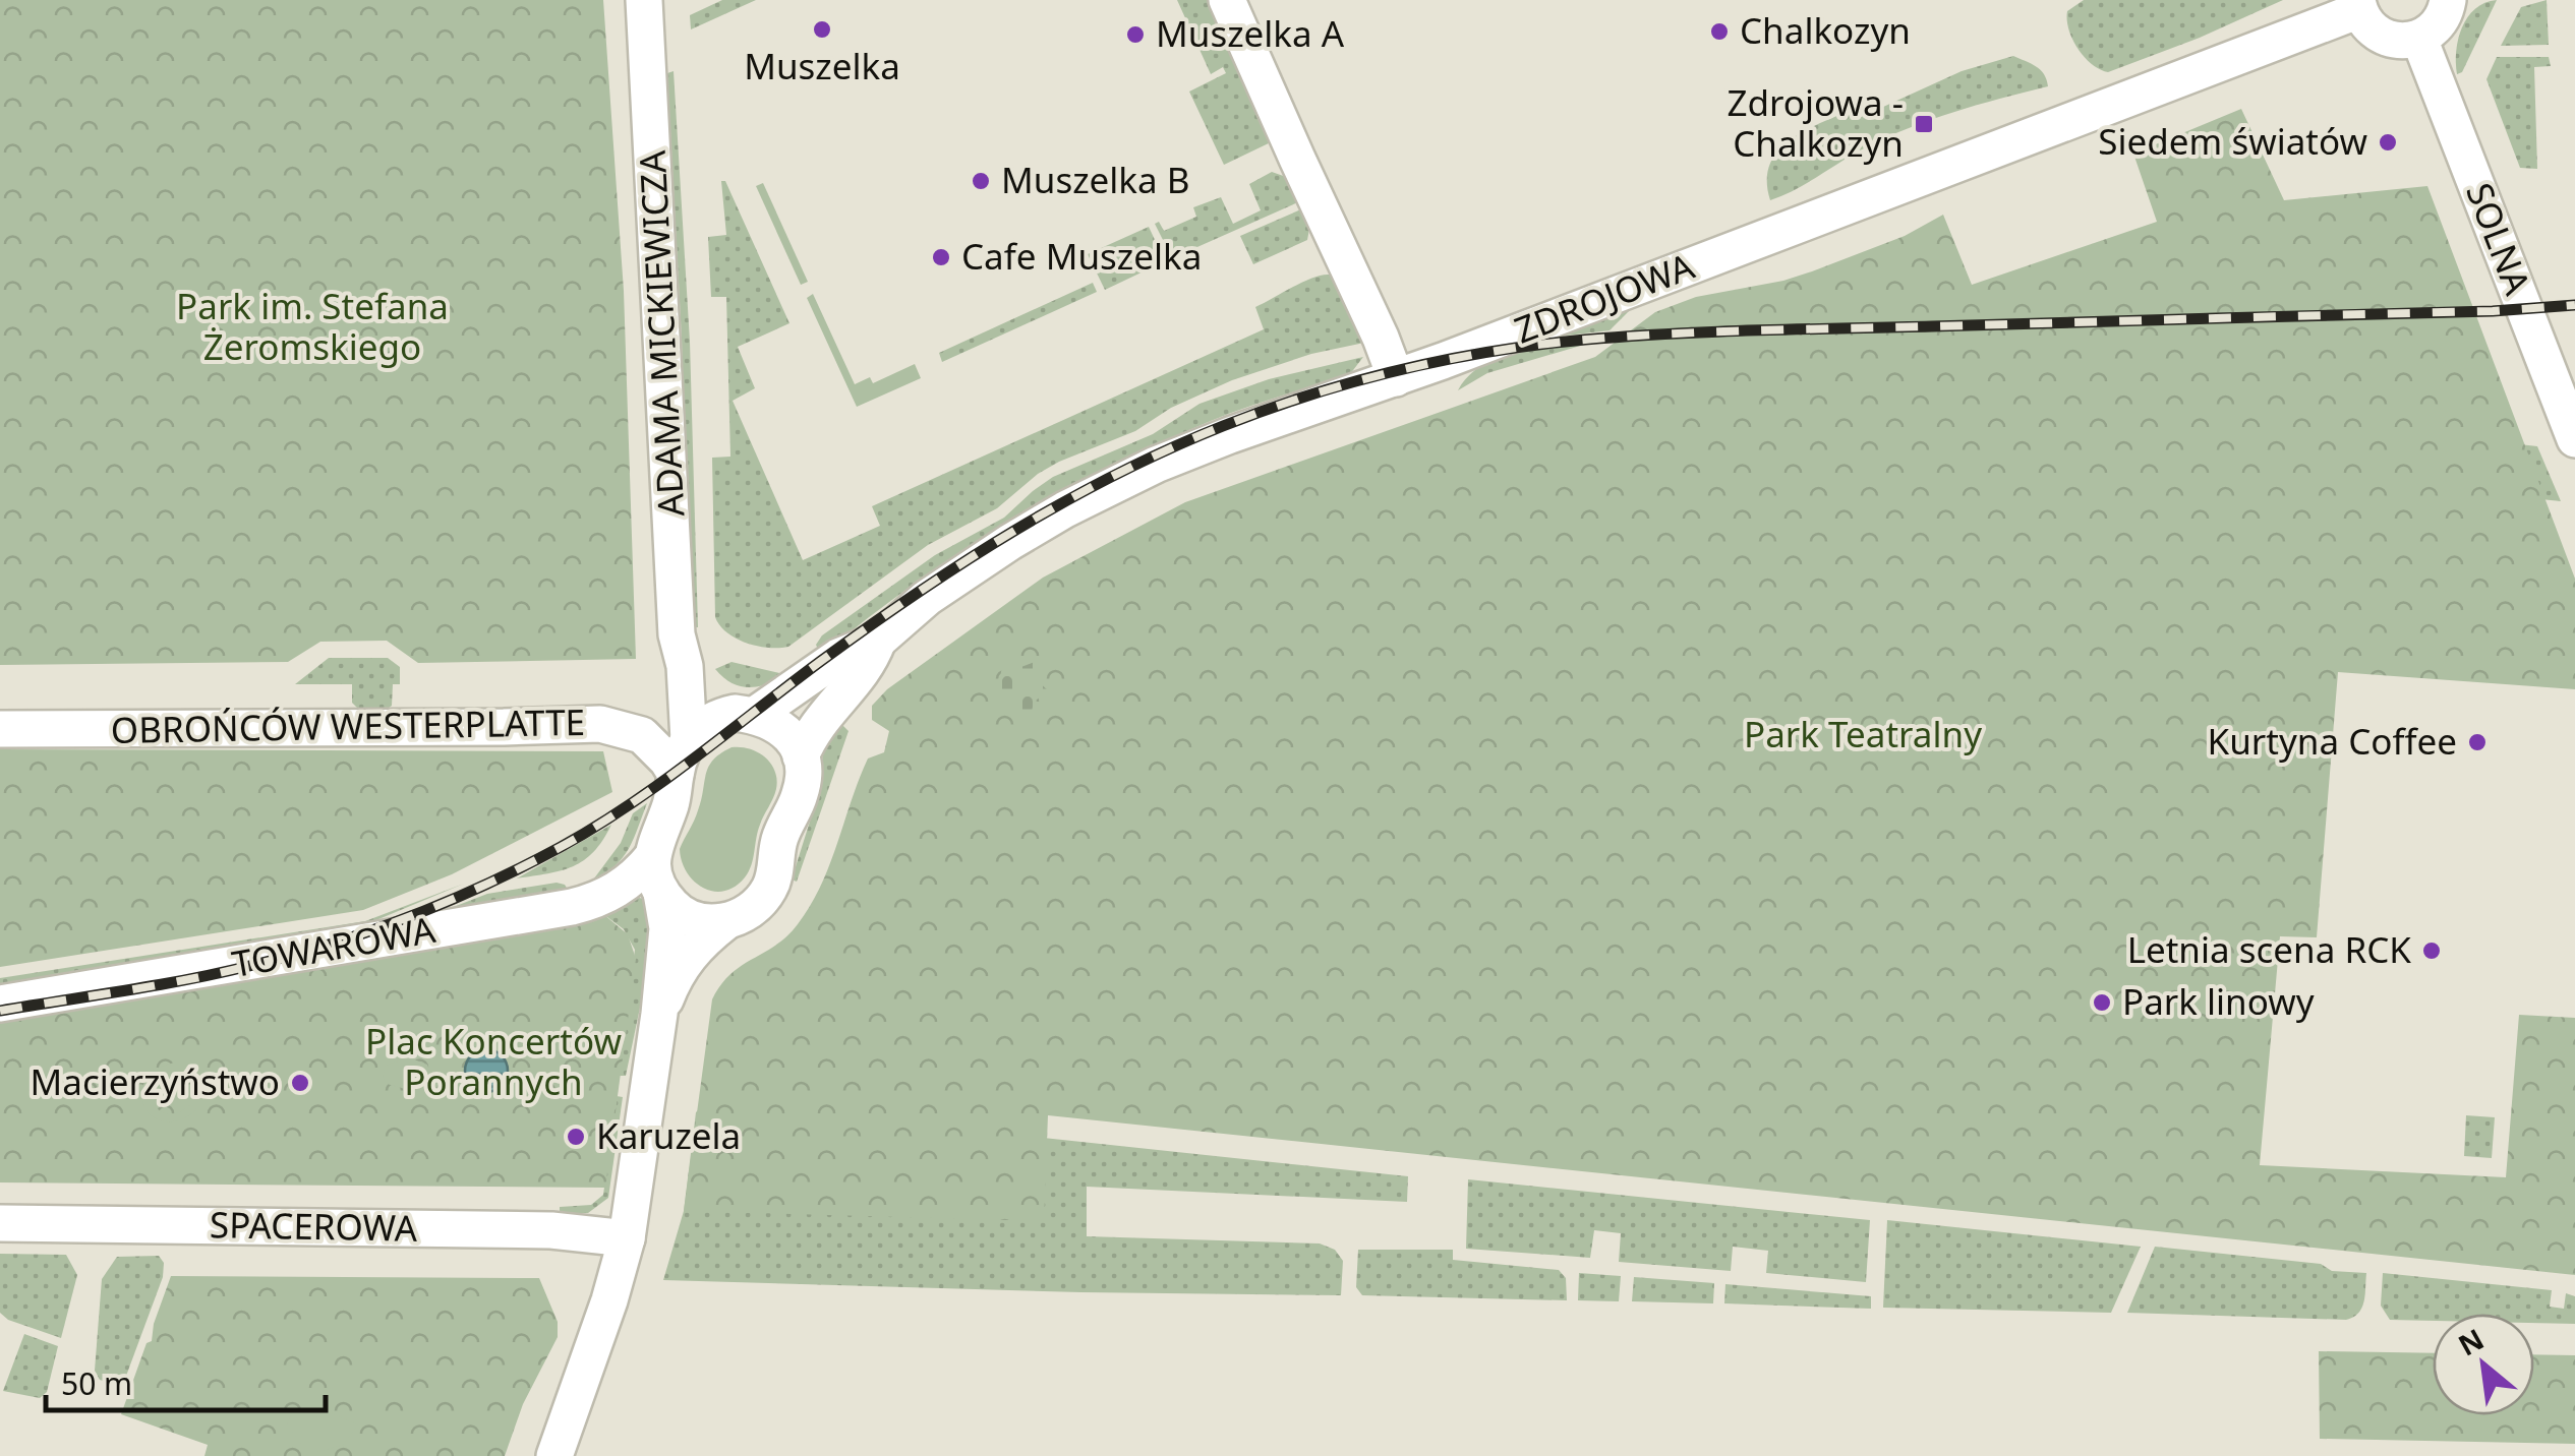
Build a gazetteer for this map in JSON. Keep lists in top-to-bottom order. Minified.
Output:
{"streets":{"street":["SOLNA","ZDROJOWA","ADAMA MICKIEWICZA","OBROŃCÓW WESTERPLATTE","TOWAROWA","SPACEROWA"]},"crossings":[["ZDROJOWA","ADAMA MICKIEWICZA"],["ZDROJOWA","OBROŃCÓW WESTERPLATTE"],["ZDROJOWA","TOWAROWA"],["ADAMA MICKIEWICZA","OBROŃCÓW WESTERPLATTE"],["ADAMA MICKIEWICZA","TOWAROWA"],["OBROŃCÓW WESTERPLATTE","TOWAROWA"]],"parks":["Park im. Stefana Żeromskiego","Park Teatralny","Plac Koncertów Porannych"],"places":{"other":["Muszelka","Chalkozyn","Muszelka A","Siedem światów","Muszelka B","Cafe Muszelka","Kurtyna Coffee","Letnia scena RCK","Park linowy","Macierzyństwo","Karuzela"],"transit":["Zdrojowa - Chalkozyn"]},"scale_bar":"50 m","north":"top left"}
